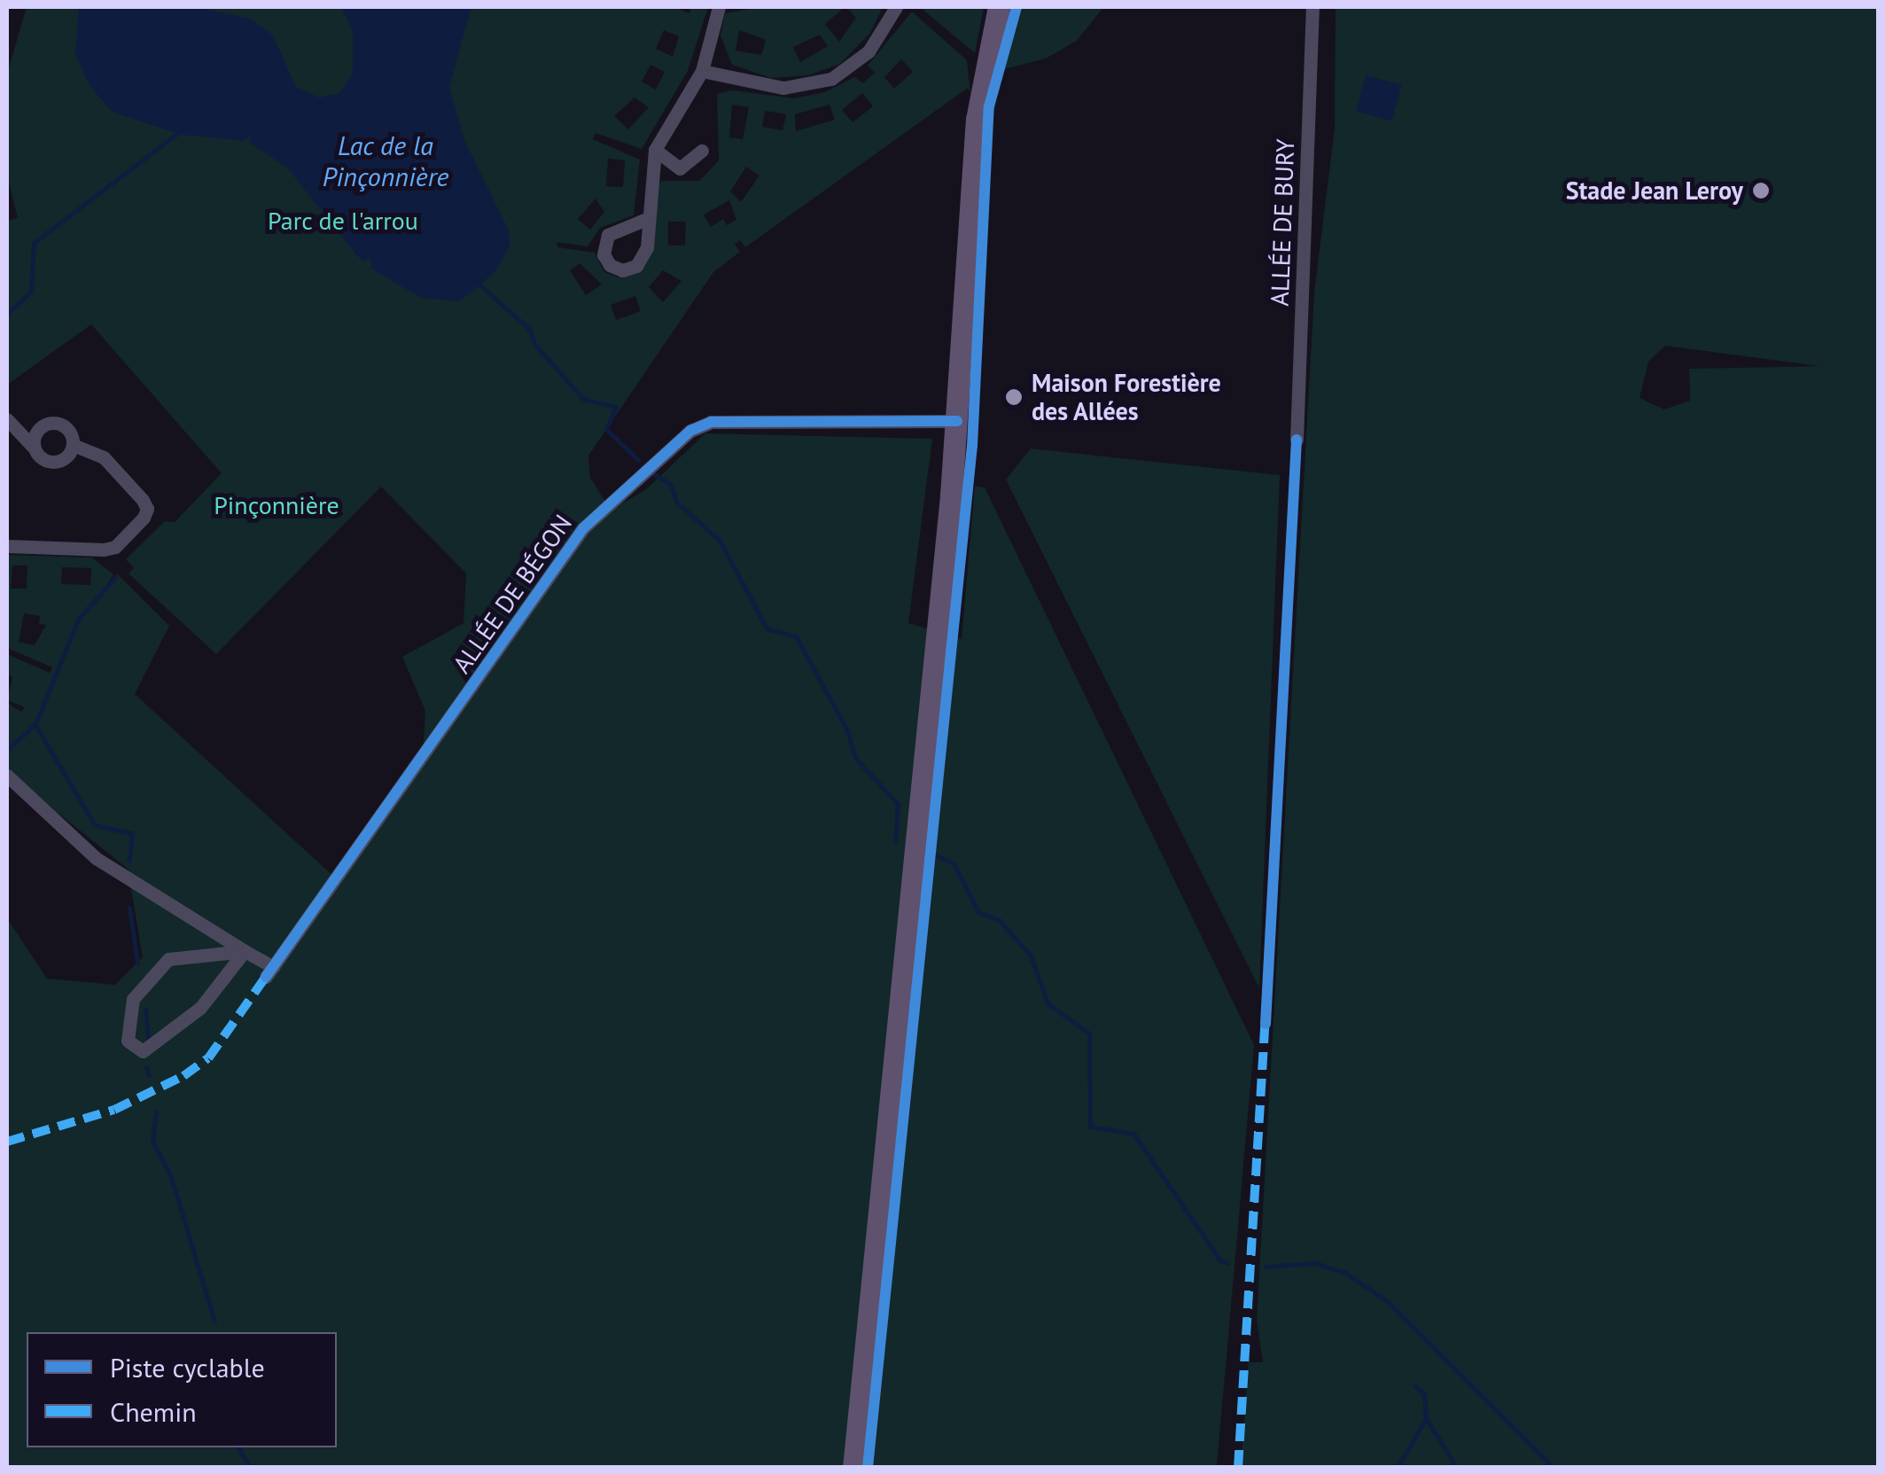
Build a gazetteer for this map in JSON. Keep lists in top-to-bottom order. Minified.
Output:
{"streets":{"street":["ALLÉE DE BURY","ALLÉE DE BÉGON"]},"water":["Lac de la Pinçonnière"],"parks":["Parc de l'arrou","Pinçonnière"],"places":["Stade Jean Leroy","Maison Forestière des Allées"],"legend":["Piste cyclable","Chemin"]}
